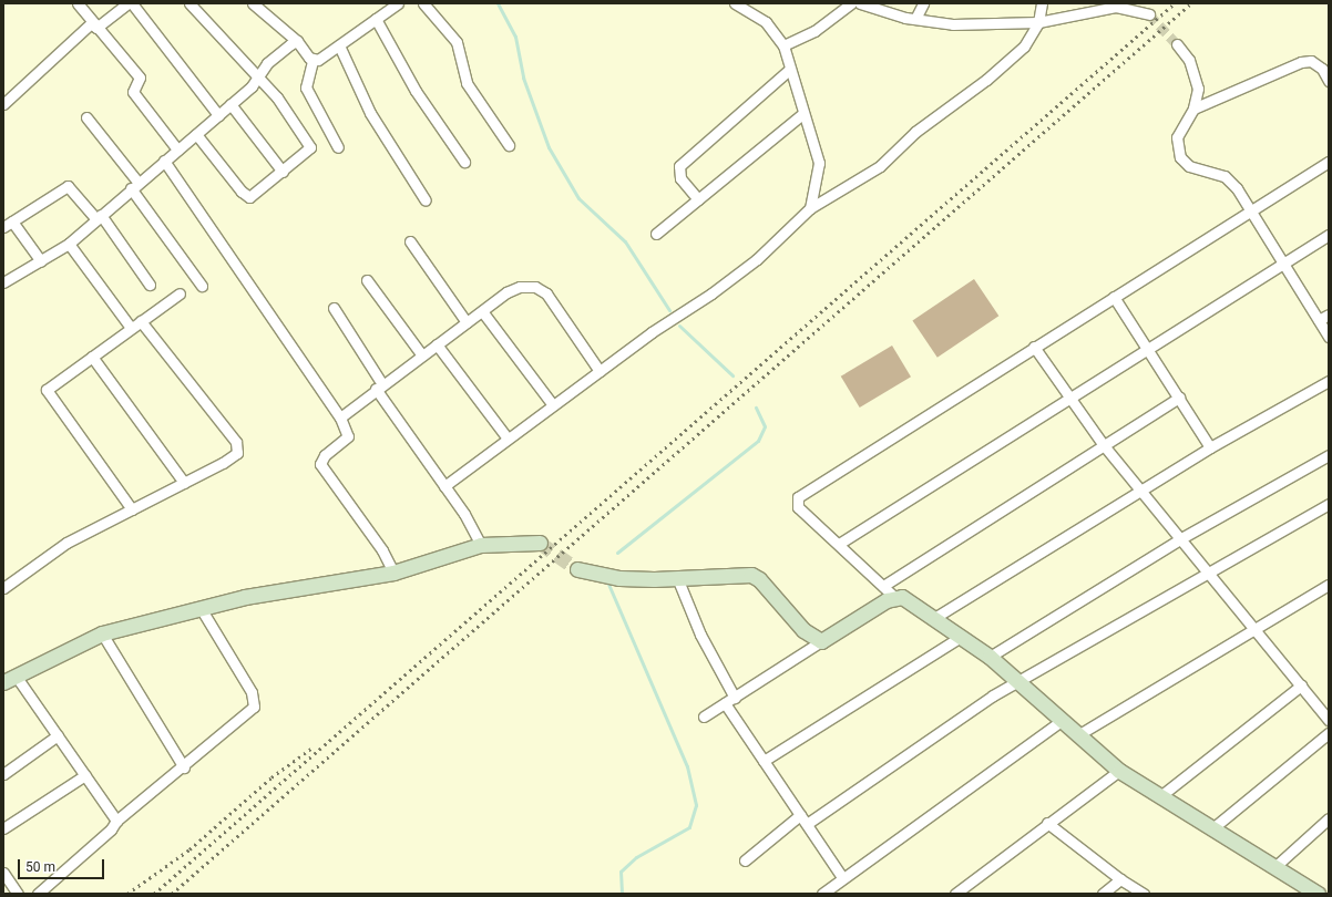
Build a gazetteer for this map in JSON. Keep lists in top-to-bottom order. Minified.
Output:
{"scale_bar":"50 m"}
